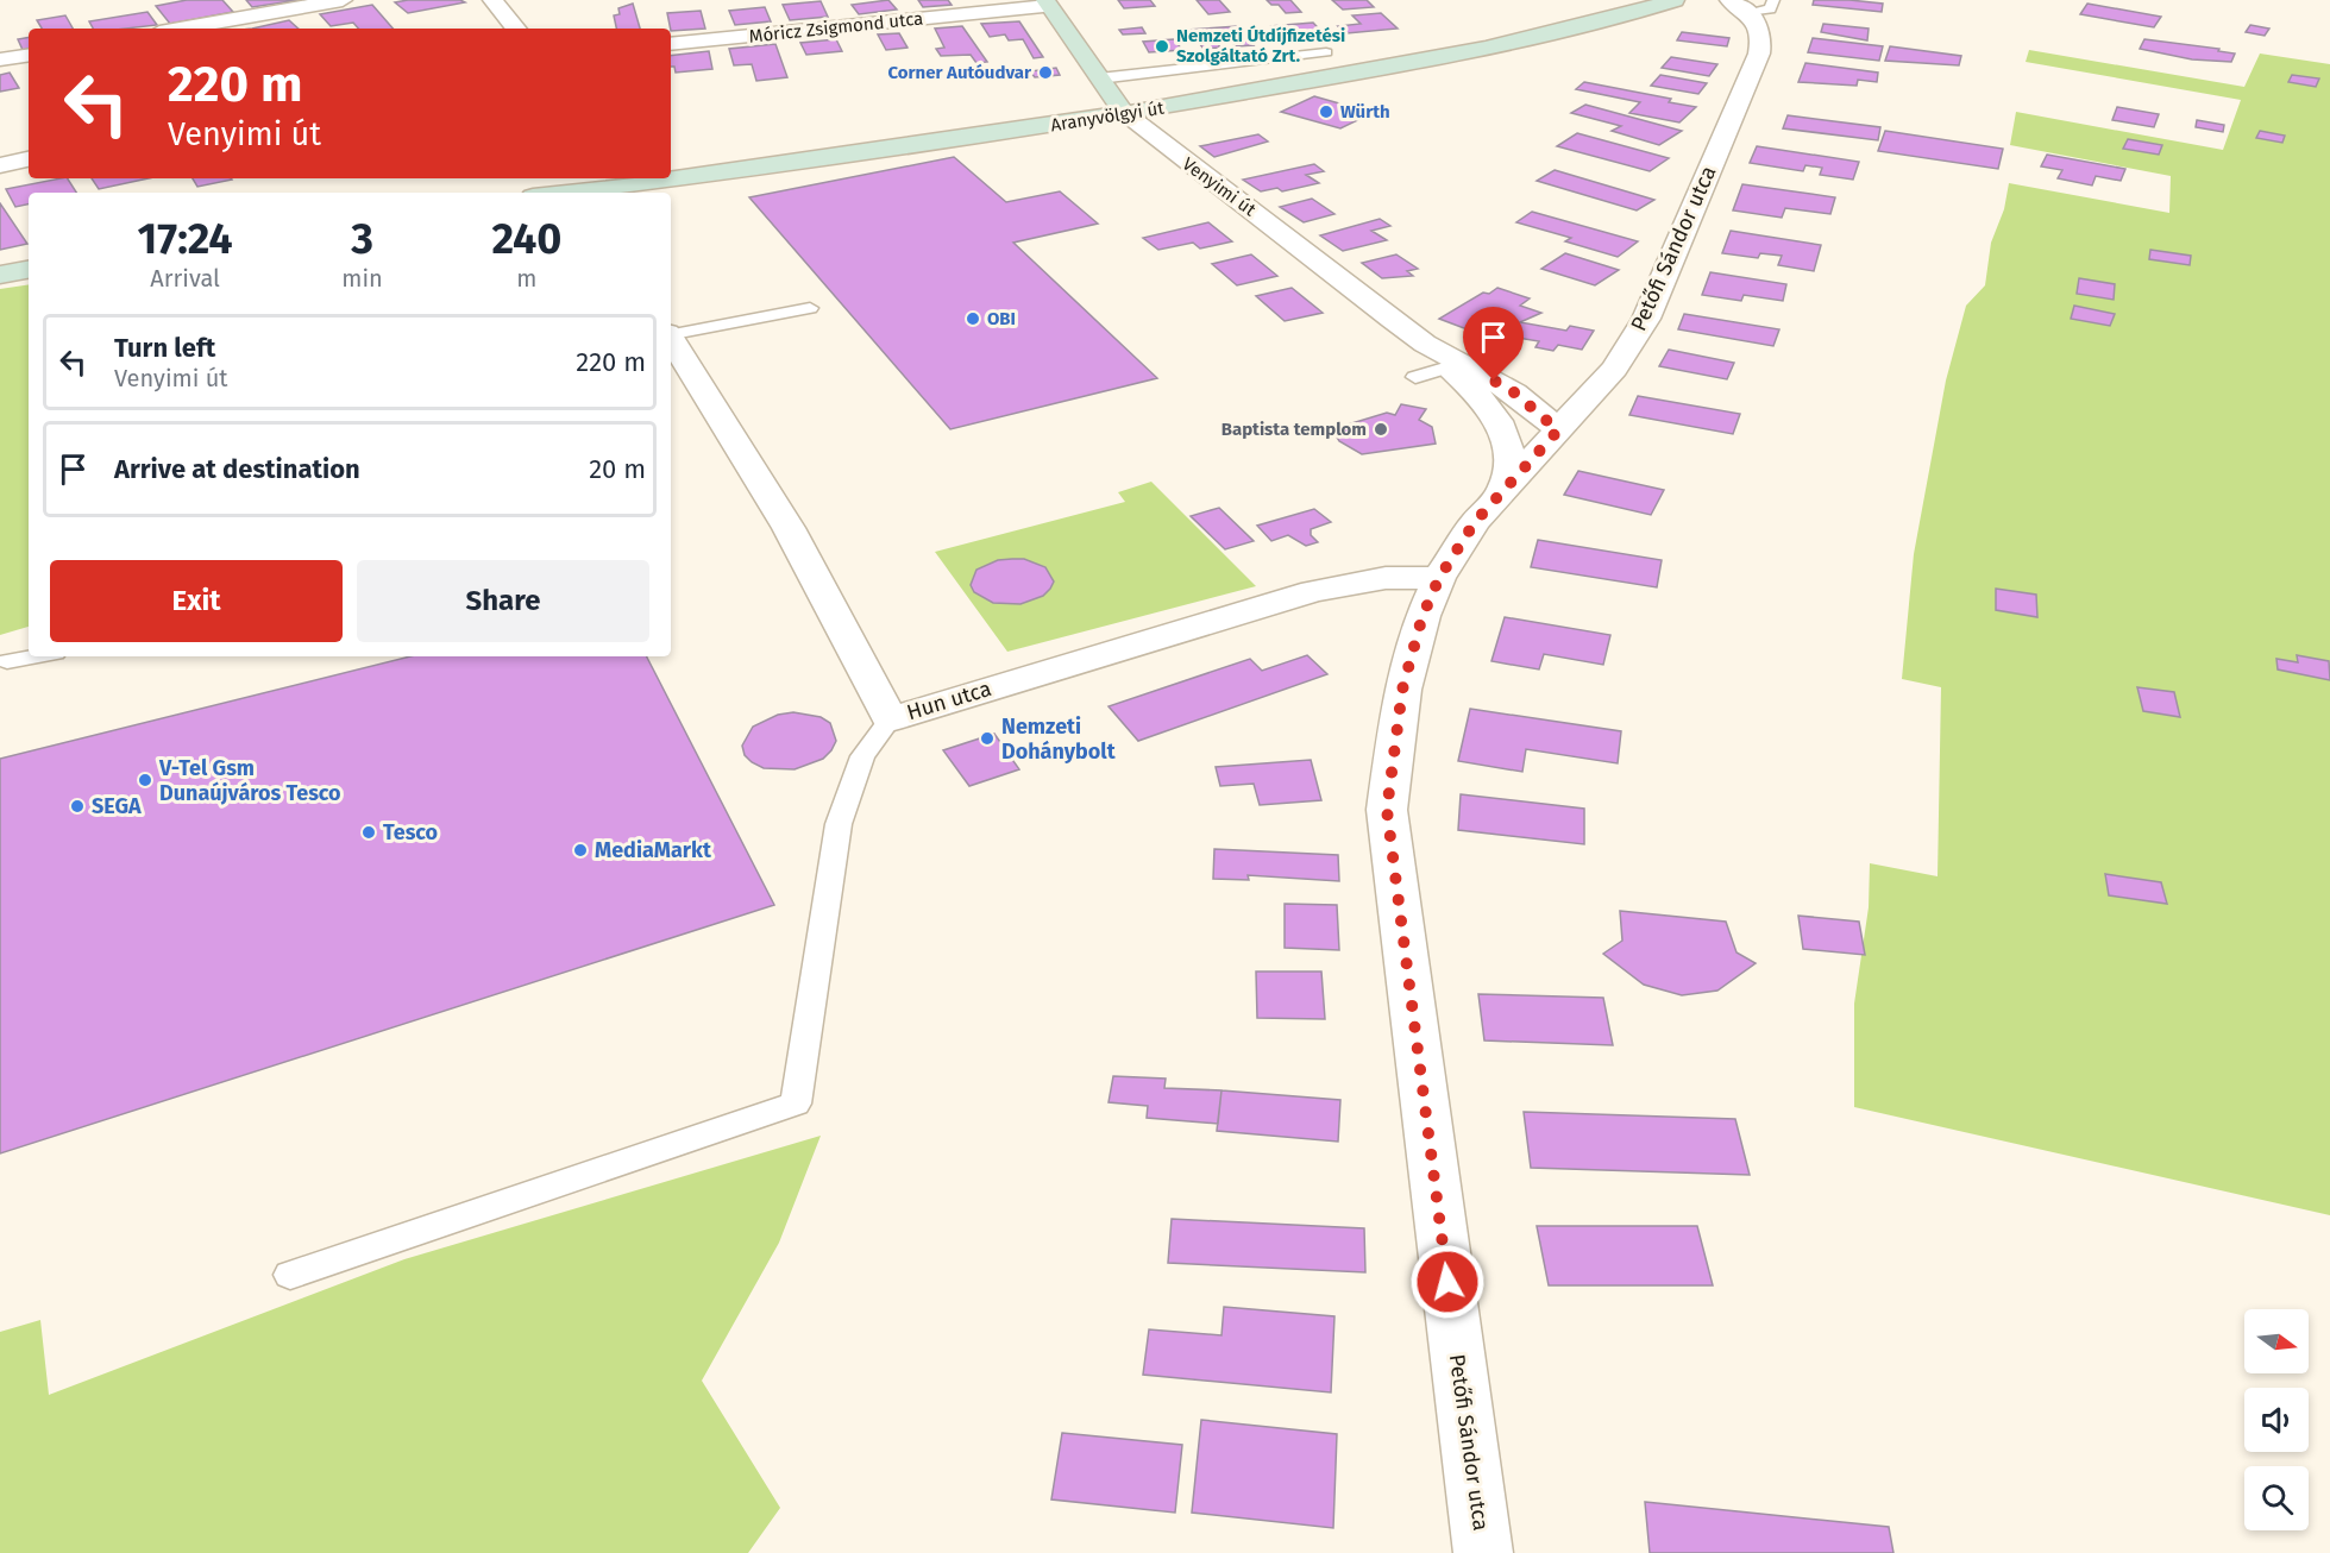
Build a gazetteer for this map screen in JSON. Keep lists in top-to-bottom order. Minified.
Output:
{"streets":{"street":["Móricz Zsigmond utca","Aranyvölgyi út","Venyimi út","Petőfi Sándor utca","Hun utca"]},"crossings":[["Móricz Zsigmond utca","Venyimi út"],["Aranyvölgyi út","Venyimi út"],["Venyimi út","Petőfi Sándor utca"],["Petőfi Sándor utca","Hun utca"]],"places":["Nemzeti Útdíjfizetési Szolgáltató Zrt.","Corner Autóudvar","Würth","OBI","Baptista templom","Nemzeti Dohánybolt","V-Tel Gsm Dunaújváros Tesco","SEGA","Tesco","MediaMarkt"],"north":"right","page":{"turn":["220 m","Venyimi út"],"eta":["17:24","Arrival","3","min","240","m"],"list":[{"name":"Turn left","note":"Venyimi út","value":"220 m"},{"name":"Arrive at destination","value":"20 m"}],"buttons":["Exit","Share"]}}
